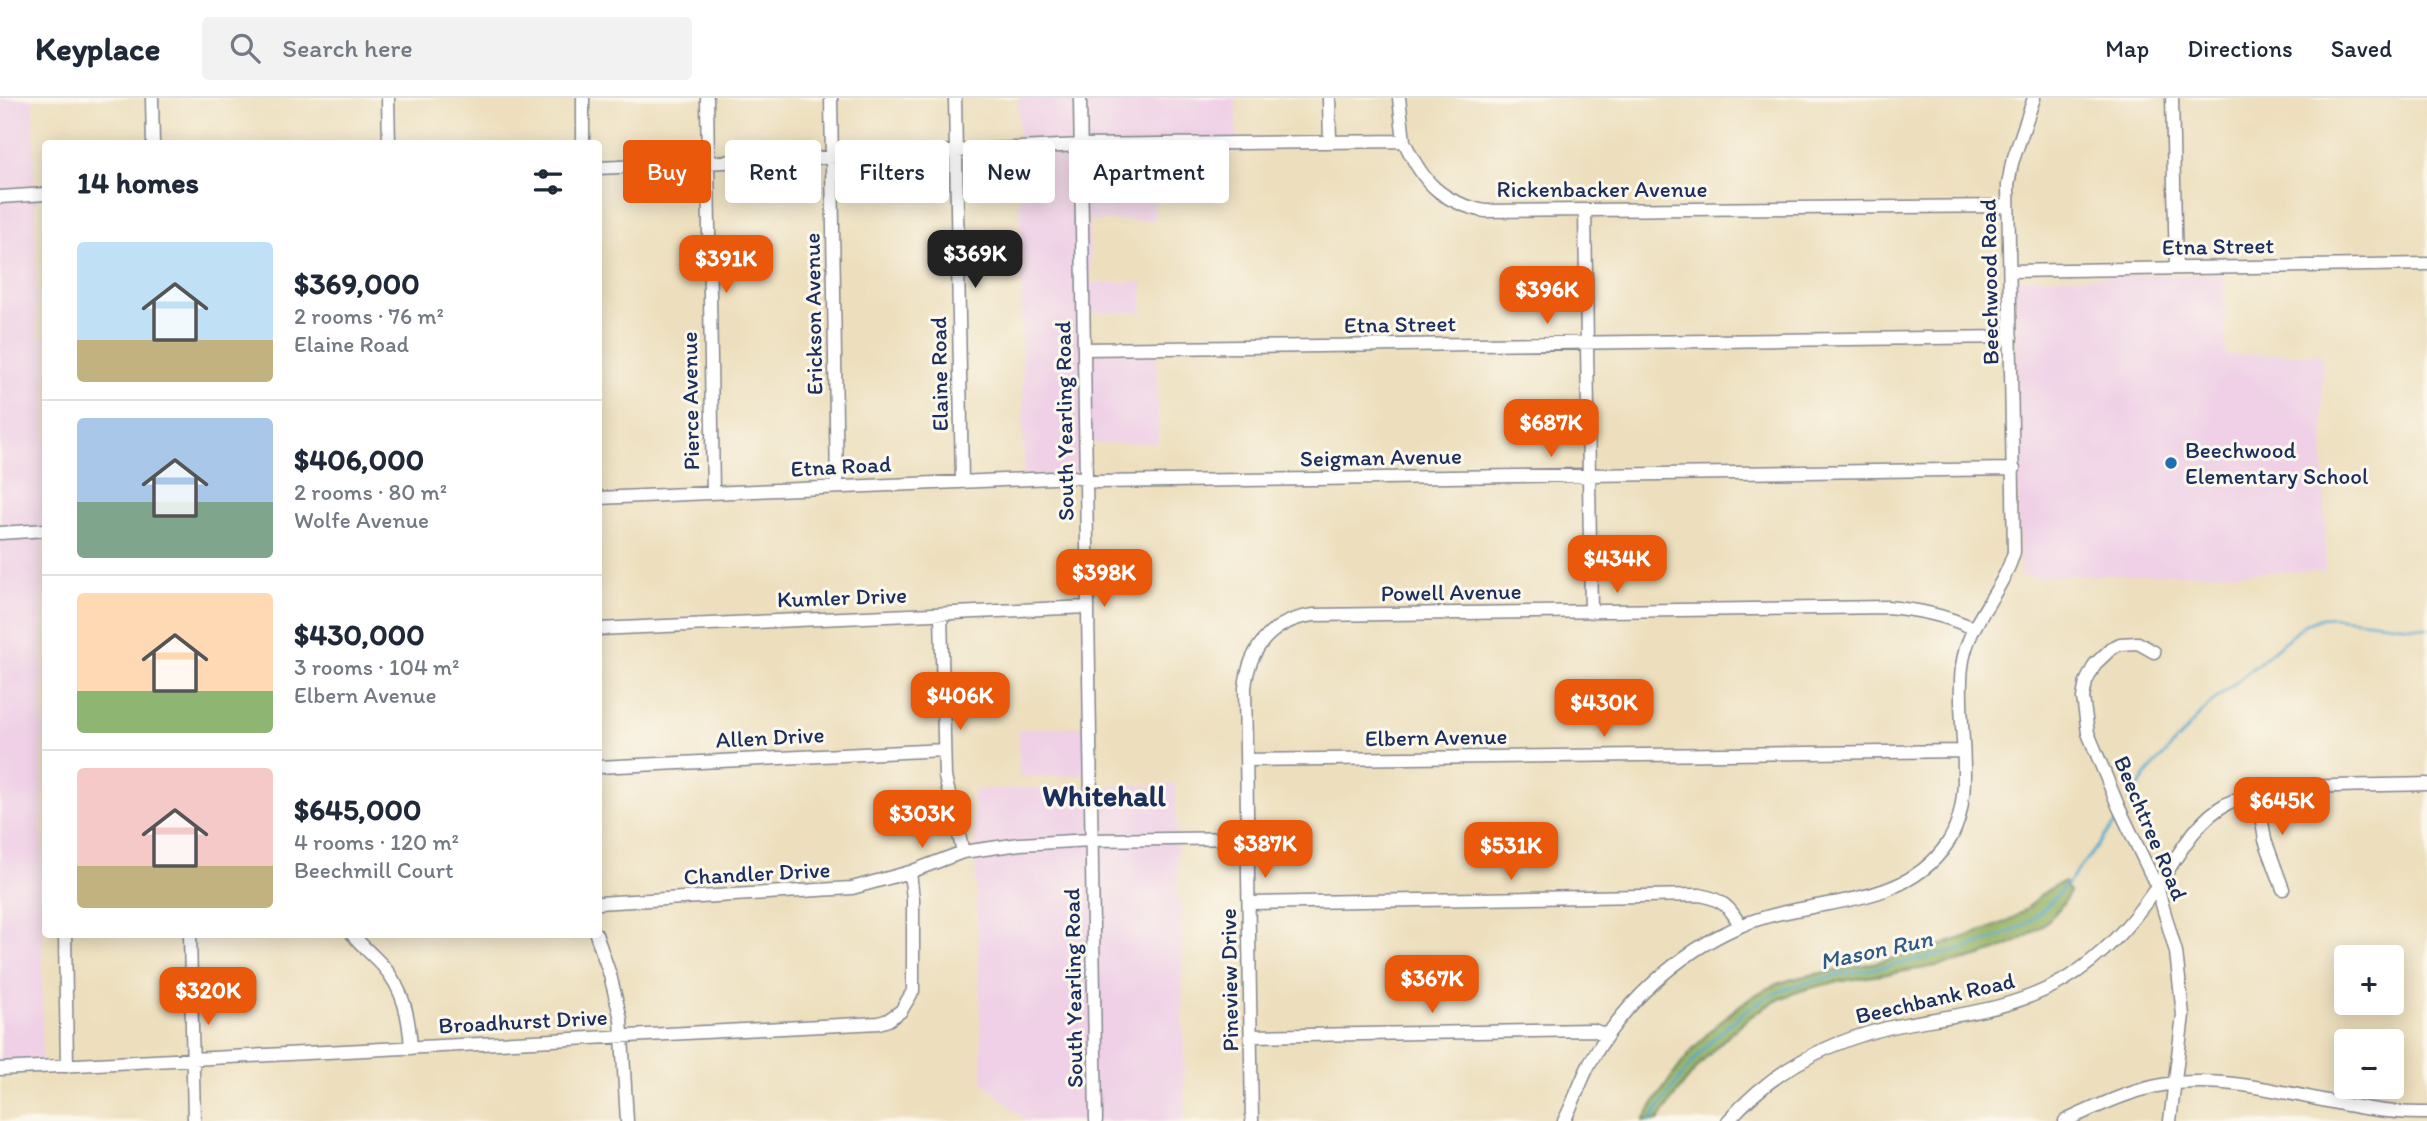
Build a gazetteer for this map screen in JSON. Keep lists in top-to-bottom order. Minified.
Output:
{"streets":{"street":["Rickenbacker Avenue","Etna Street","Beechwood Road","Erickson Avenue","Elaine Road","Pierce Avenue","South Yearling Road","Seigman Avenue","Etna Road","Powell Avenue","Kumler Drive","Allen Drive","Elbern Avenue","Beechtree Road","Chandler Drive","Pineview Drive","Beechbank Road","Broadhurst Drive"]},"crossings":[["Rickenbacker Avenue","Beechwood Road"],["Etna Street","Beechwood Road"],["Etna Street","South Yearling Road"],["Beechwood Road","Seigman Avenue"],["Beechwood Road","Powell Avenue"],["Beechwood Road","Elbern Avenue"],["Erickson Avenue","Etna Road"],["Elaine Road","Etna Road"],["Pierce Avenue","Etna Road"],["South Yearling Road","Seigman Avenue"],["South Yearling Road","Etna Road"],["South Yearling Road","Kumler Drive"],["South Yearling Road","Chandler Drive"],["Seigman Avenue","Etna Road"],["Powell Avenue","Pineview Drive"],["Elbern Avenue","Pineview Drive"],["Beechtree Road","Beechbank Road"],["Chandler Drive","Pineview Drive"],["Chandler Drive","Broadhurst Drive"]],"districts":["Whitehall"],"water":["Mason Run"],"places":["Beechwood Elementary School"],"page":{"header":"Keyplace","search":"Search here","nav":["Map","Directions","Saved"],"chip":["Buy","Rent","Filters","New","Apartment"],"heading":"14 homes","list":[{"name":"$369,000","note":"2 rooms · 76 m² · Elaine Road"},{"name":"$406,000","note":"2 rooms · 80 m² · Wolfe Avenue"},{"name":"$430,000","note":"3 rooms · 104 m² · Elbern Avenue"},{"name":"$645,000","note":"4 rooms · 120 m² · Beechmill Court"}],"price":["$369K","$391K","$396K","$687K","$434K","$398K","$406K","$430K","$645K","$303K","$387K","$531K","$367K","$320K"],"map_buttons":["+","−"]}}
